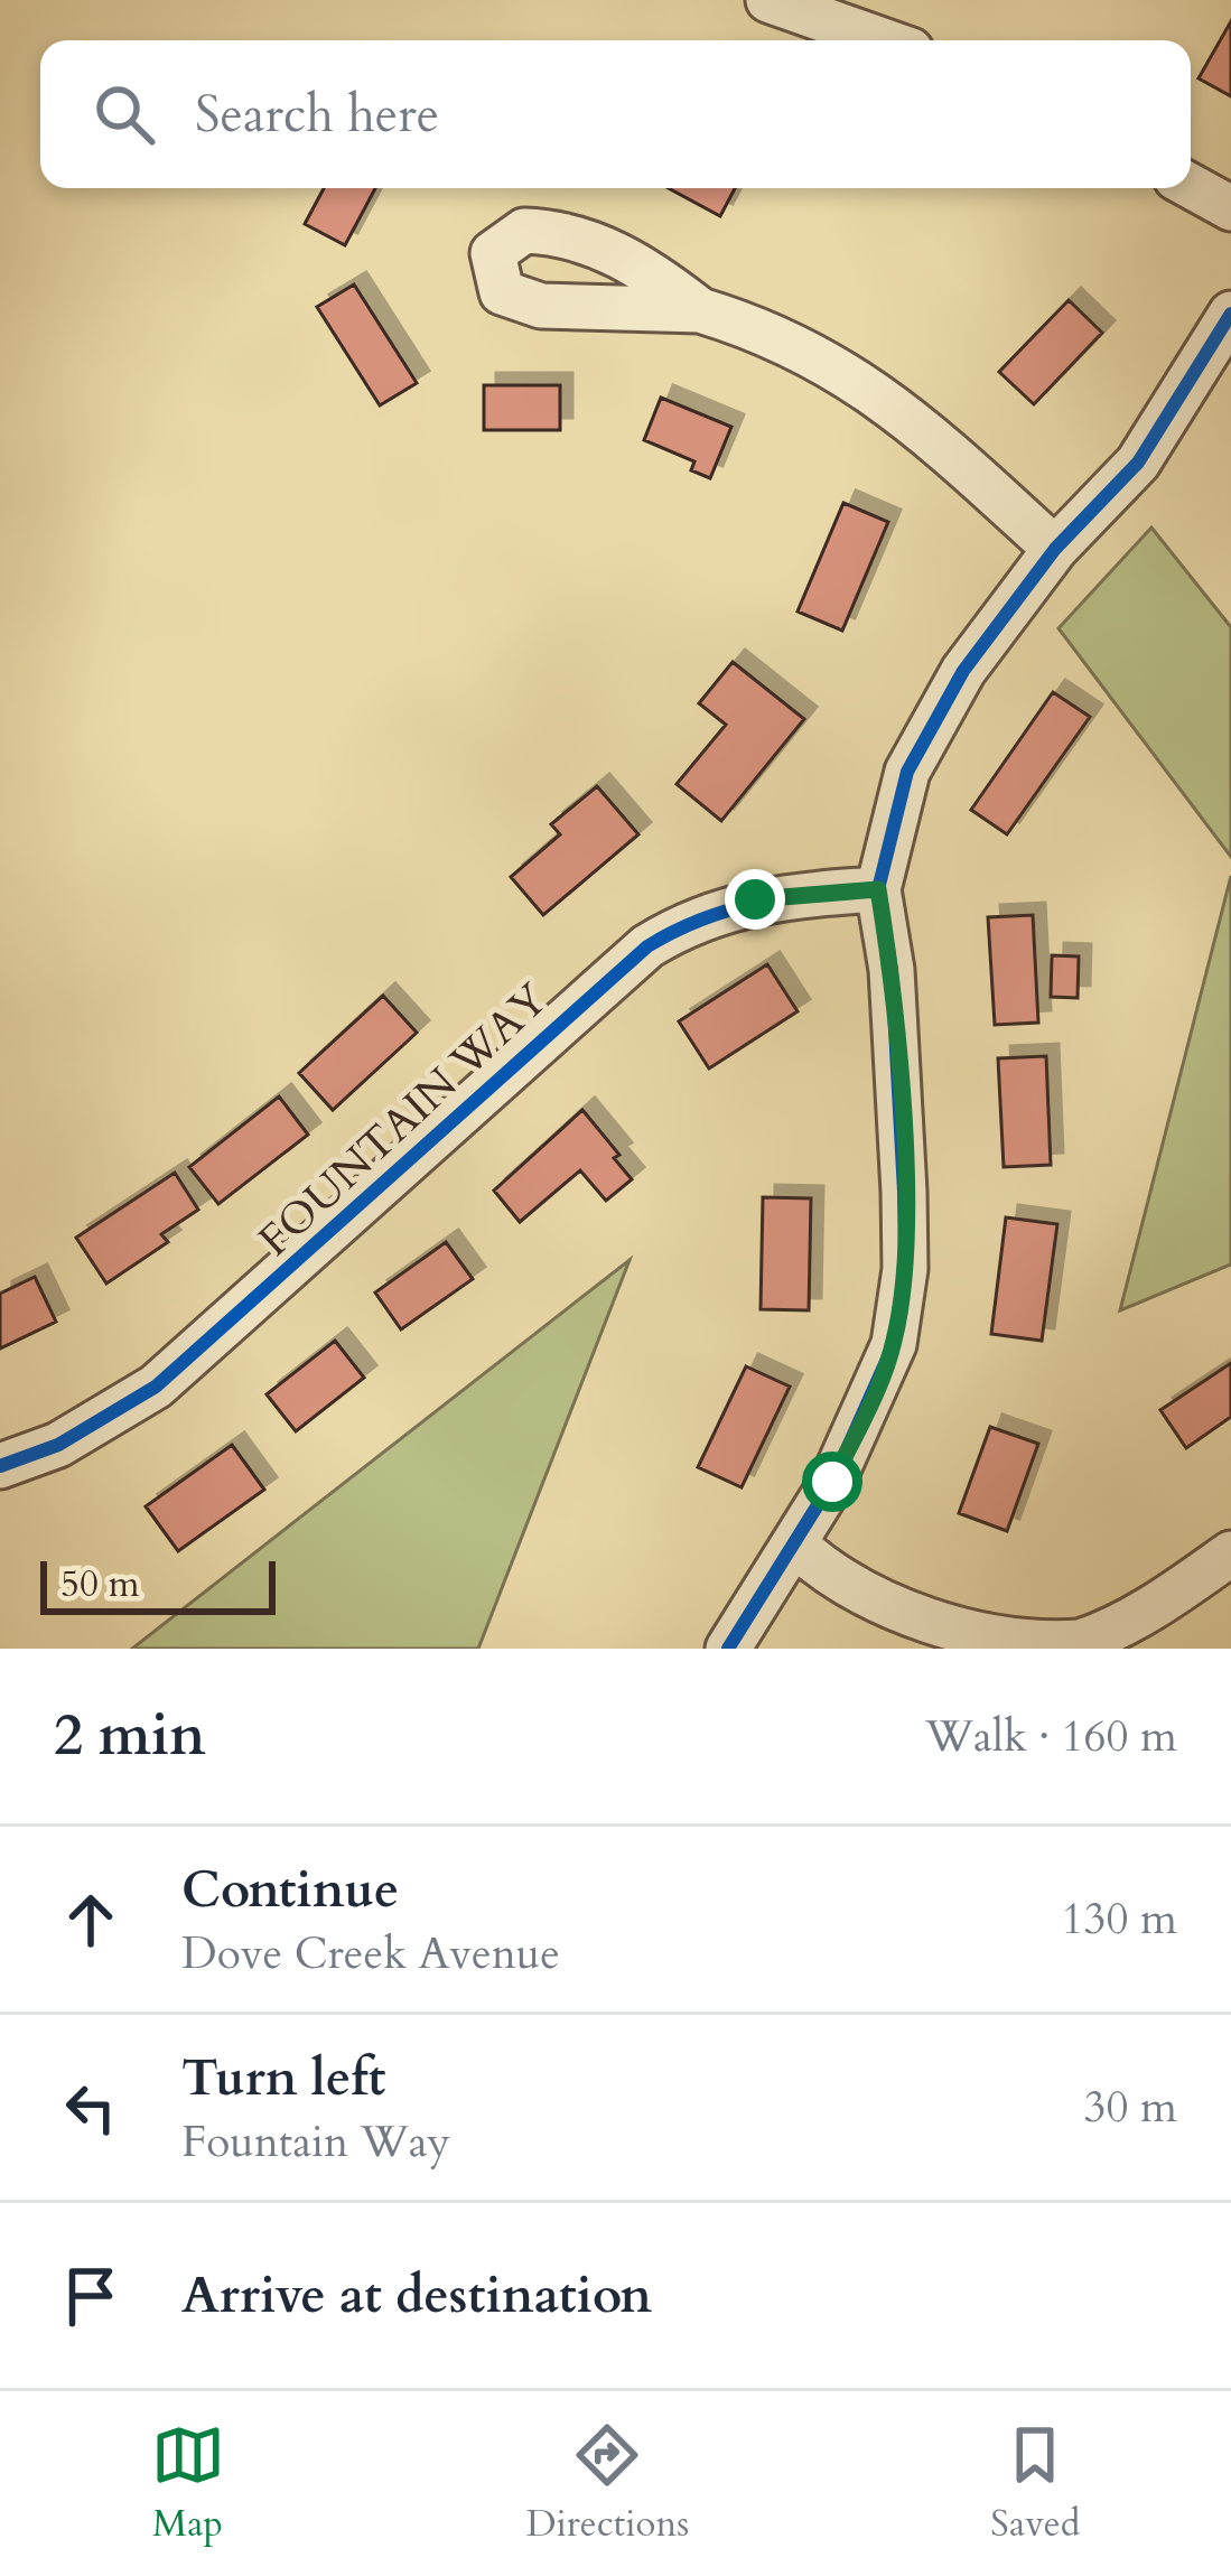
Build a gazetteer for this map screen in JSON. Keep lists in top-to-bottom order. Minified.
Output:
{"streets":{"street":["FOUNTAIN WAY"]},"scale_bar":"50 m","page":{"search":"Search here","scale":"50 m","heading":["2 min","Walk · 160 m"],"list":[["Continue","Dove Creek Avenue","130 m"],["Turn left","Fountain Way","30 m"],"Arrive at destination"],"nav":["Map","Directions","Saved"]}}
